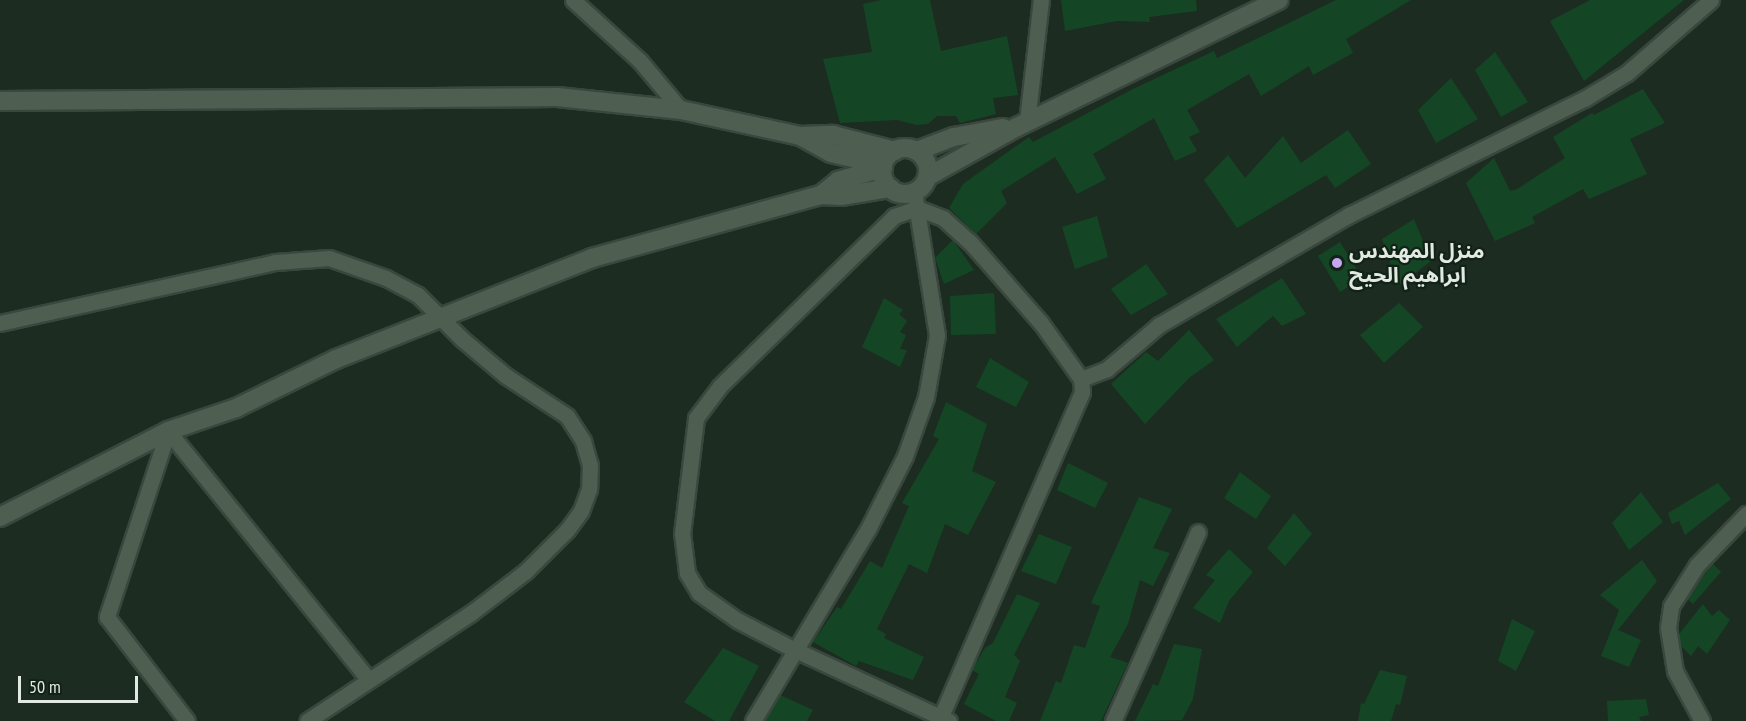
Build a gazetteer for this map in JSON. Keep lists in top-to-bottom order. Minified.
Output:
{"places":["منزل المهندس ابراهيم الحيح"],"scale_bar":"50 m"}
